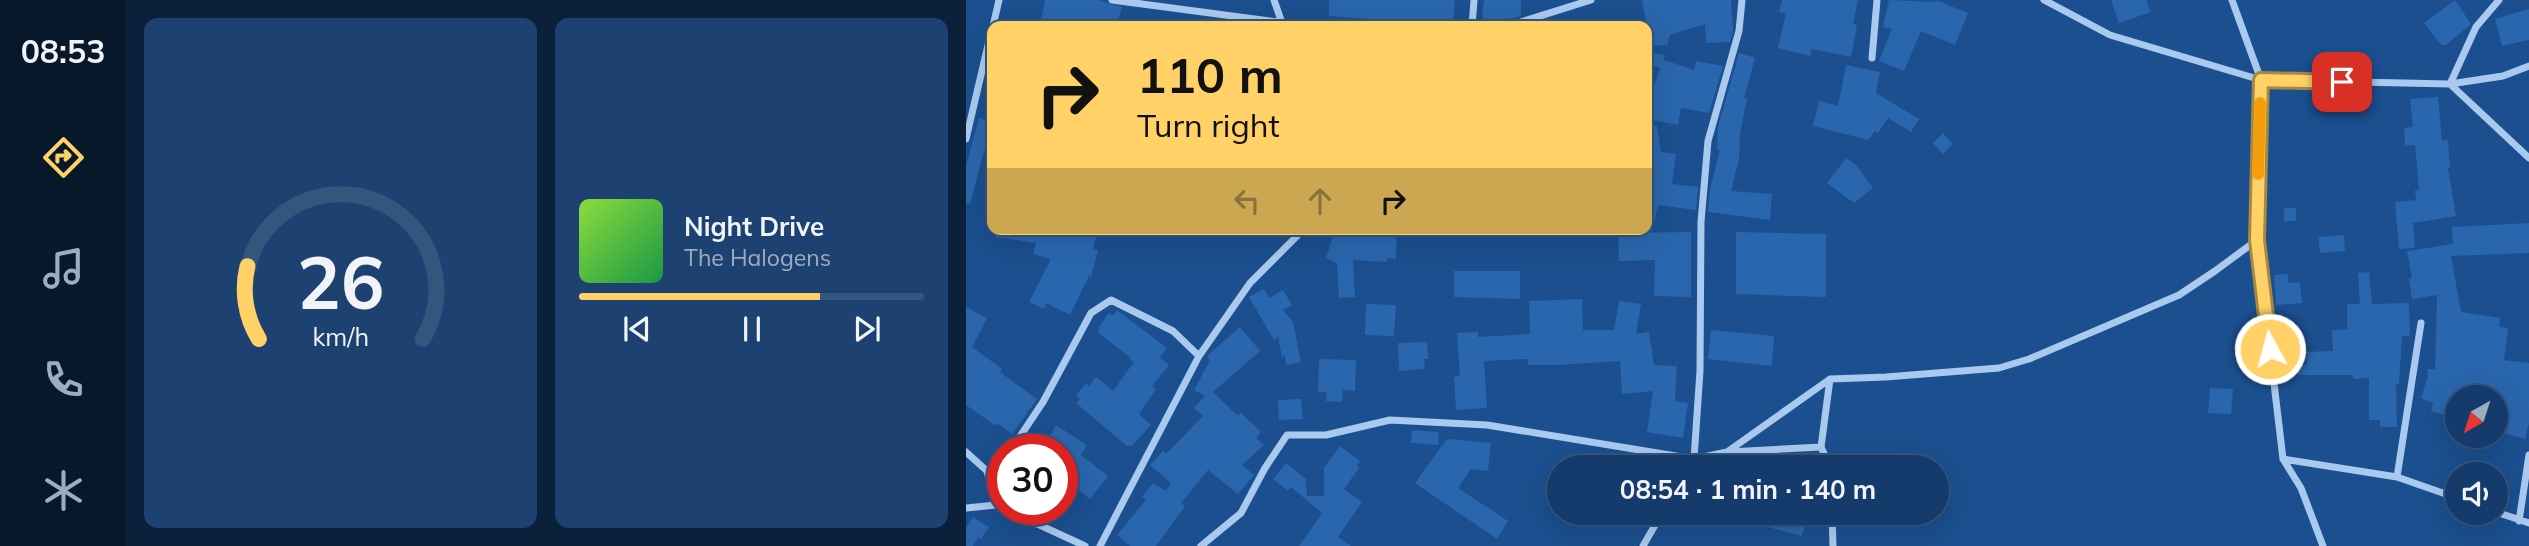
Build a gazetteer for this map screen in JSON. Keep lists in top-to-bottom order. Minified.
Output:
{"north":"bottom left","page":{"tabs":"08:53","turn":["110 m","Turn right"],"song":["Night Drive","The Halogens"],"limit":"30","trip":"08:54 · 1 min · 140 m","gauge":["26","km/h"]}}
